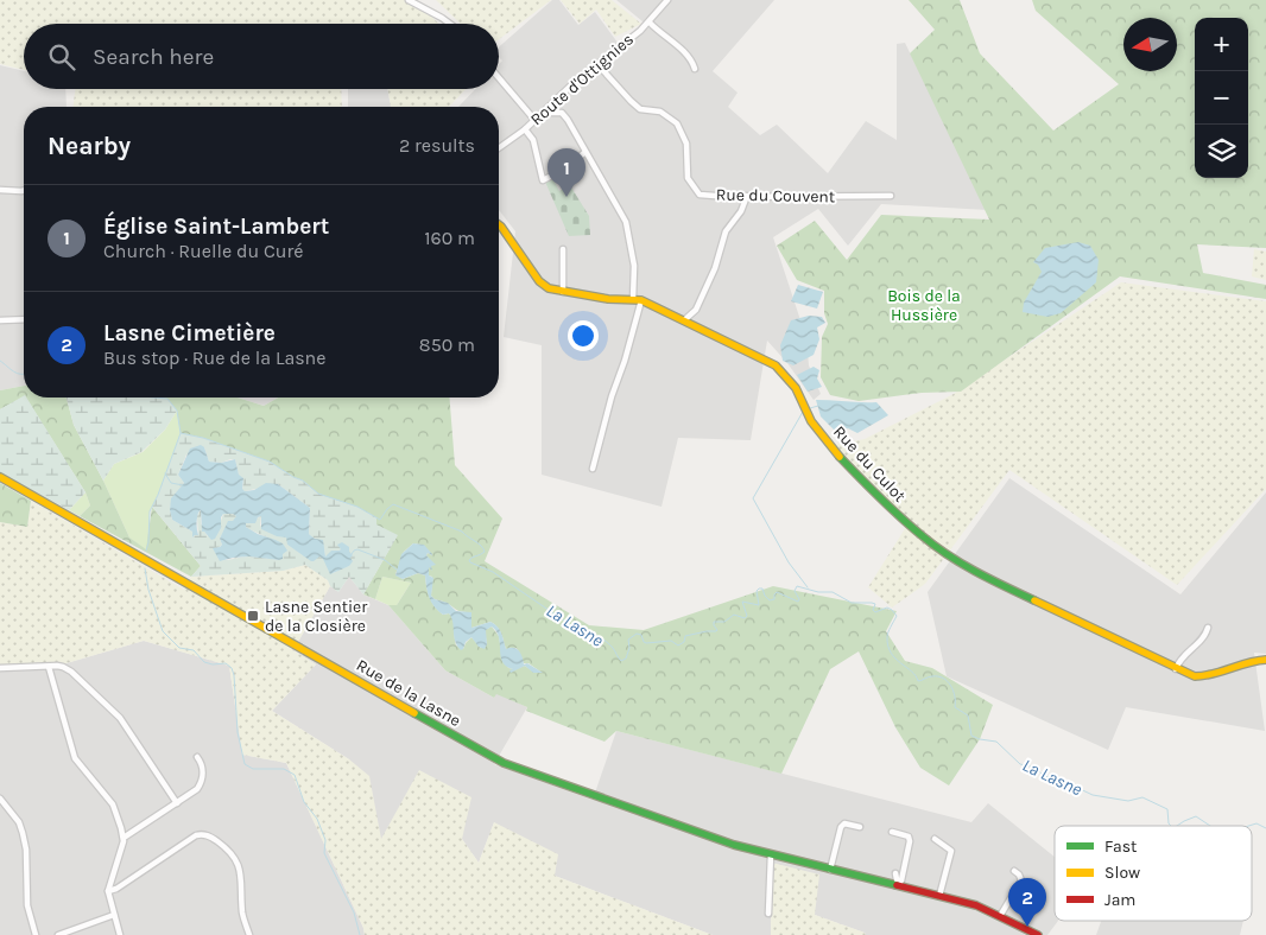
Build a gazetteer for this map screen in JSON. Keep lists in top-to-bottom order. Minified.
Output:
{"streets":{"street":["Route d'Ottignies","Rue du Couvent","Rue du Culot","Rue de la Lasne"]},"crossings":[["Route d'Ottignies","Rue du Couvent"]],"water":["La Lasne"],"parks":["Bois de la Hussière"],"places":{"transit":["Lasne Sentier de la Closière"]},"legend":["Fast","Slow","Jam"],"north":"left","page":{"map_buttons":["+","−"],"search":"Search here","heading":["Nearby","2 results"],"pins":["1","2"],"list":[{"mark":"1","name":"Église Saint-Lambert","note":"Church · Ruelle du Curé","value":"160 m"},{"mark":"2","name":"Lasne Cimetière","note":"Bus stop · Rue de la Lasne","value":"850 m"}]}}
